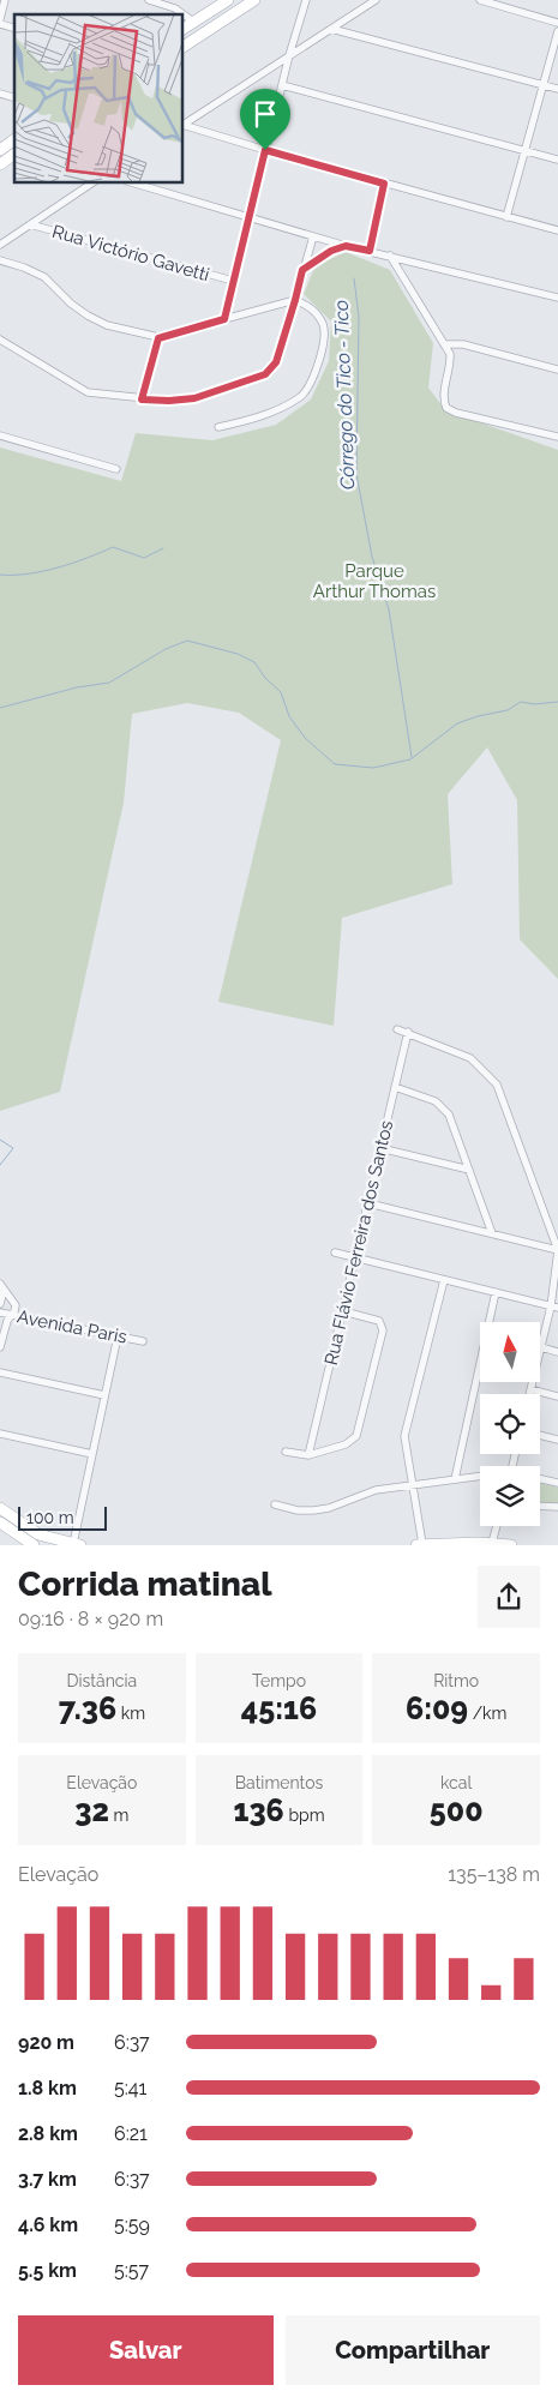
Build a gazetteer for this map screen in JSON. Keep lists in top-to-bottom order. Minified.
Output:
{"streets":{"street":["Rua Victório Gavetti","Rua Flávio Ferreira dos Santos","Avenida Paris"]},"water":["Córrego do Tico - Tico"],"parks":["Parque Arthur Thomas"],"scale_bar":"100 m","north":"top","page":{"scale":"100 m","heading":["Corrida matinal","09:16 · 8 × 920 m"],"stats":[["Distância","7.36 km"],["Tempo","45:16"],["Ritmo","6:09 /km"],["Elevação","32 m"],["Batimentos","136 bpm"],["kcal","500"]],"chart":["Elevação","135–138 m"],"list":[{"name":"920 m","note":"6:37"},{"name":"1.8 km","note":"5:41"},{"name":"2.8 km","note":"6:21"},{"name":"3.7 km","note":"6:37"},{"name":"4.6 km","note":"5:59"},{"name":"5.5 km","note":"5:57"}],"buttons":["Salvar","Compartilhar"]}}
